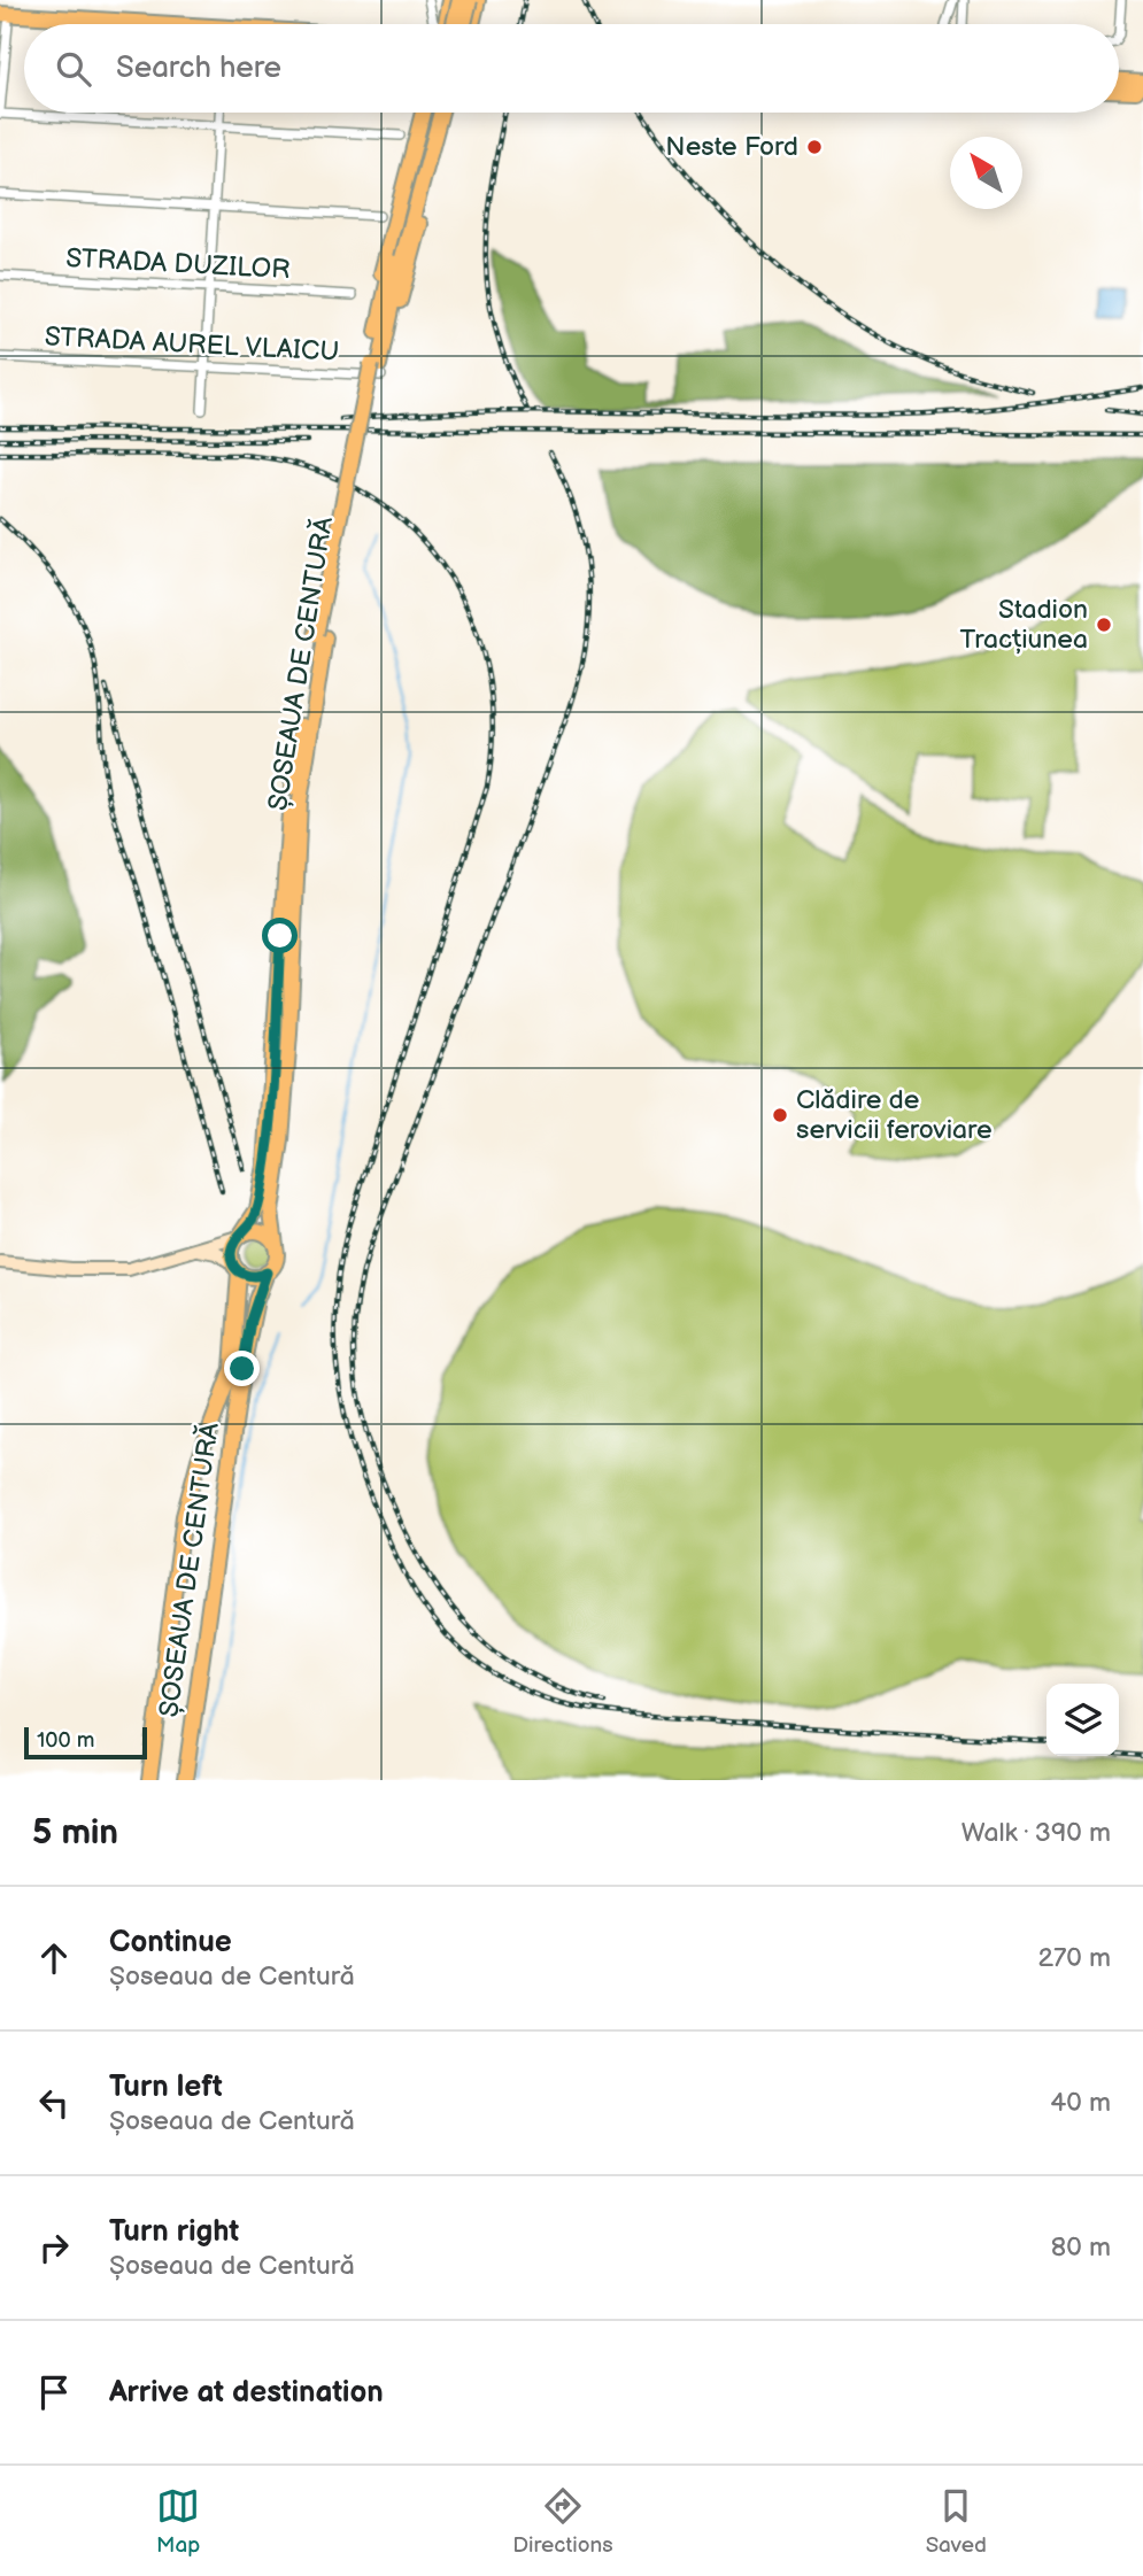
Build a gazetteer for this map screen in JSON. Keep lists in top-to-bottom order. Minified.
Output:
{"streets":{"main road":["ȘOSEAUA DE CENTURĂ"],"street":["STRADA DUZILOR","STRADA AUREL VLAICU"]},"crossings":[["STRADA AUREL VLAICU","ȘOSEAUA DE CENTURĂ"]],"places":["Neste Ford","Stadion Tracțiunea","Clădire de servicii feroviare"],"scale_bar":"100 m","north":"top left","page":{"search":"Search here","scale":"100 m","heading":["5 min","Walk · 390 m"],"list":[["Continue","Șoseaua de Centură","270 m"],["Turn left","Șoseaua de Centură","40 m"],["Turn right","Șoseaua de Centură","80 m"],"Arrive at destination"],"nav":["Map","Directions","Saved"]}}
